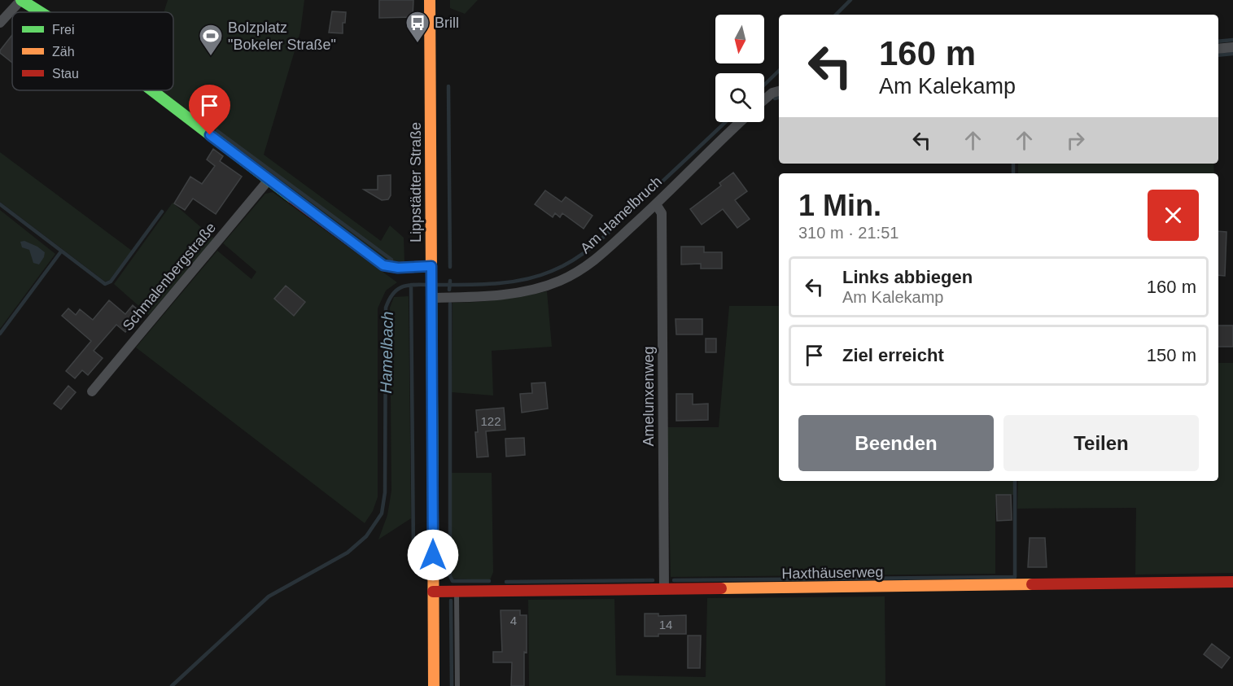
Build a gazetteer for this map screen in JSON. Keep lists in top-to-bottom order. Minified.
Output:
{"streets":{"street":["Lippstädter Straße","Am Hamelbruch","Schmalenbergstraße","Amelunxenweg","Haxthäuserweg"]},"crossings":[["Lippstädter Straße","Am Hamelbruch"],["Lippstädter Straße","Haxthäuserweg"],["Am Hamelbruch","Amelunxenweg"],["Amelunxenweg","Haxthäuserweg"]],"water":["Hamelbach"],"places":{"bus stop":["Brill"],"sports":["Bolzplatz \"Bokeler Straße\""]},"house_numbers":["122","4","14"],"legend":["Frei","Zäh","Stau"],"north":"bottom","page":{"turn":["160 m","Am Kalekamp"],"heading":["1 Min.","310 m · 21:51"],"list":[{"name":"Links abbiegen","note":"Am Kalekamp","value":"160 m"},{"name":"Ziel erreicht","value":"150 m"}],"buttons":["Beenden","Teilen"]}}
